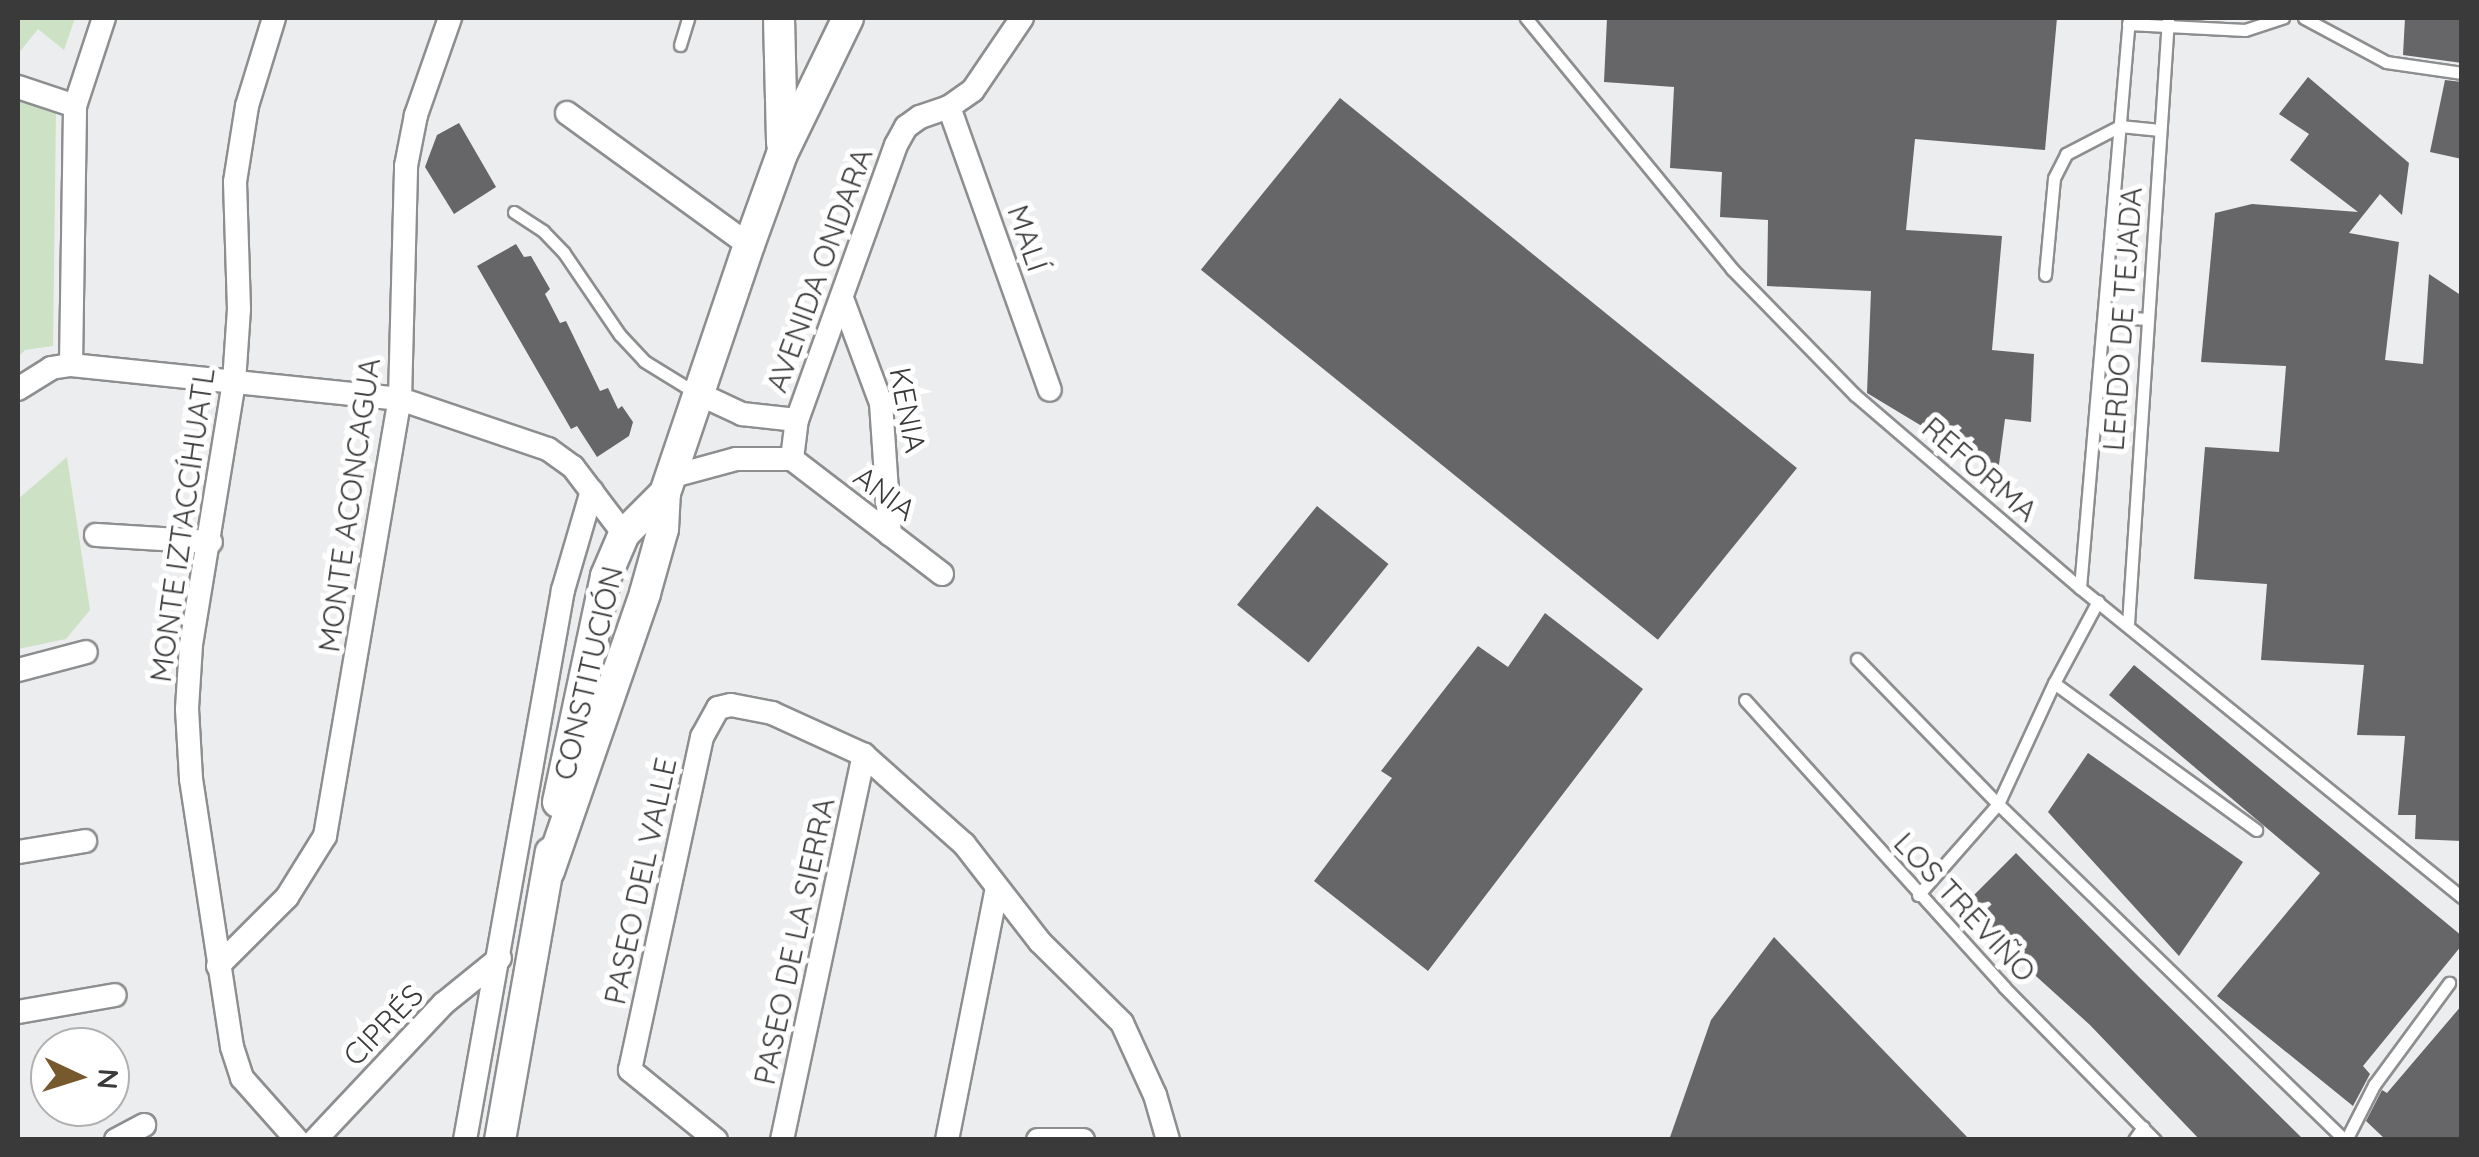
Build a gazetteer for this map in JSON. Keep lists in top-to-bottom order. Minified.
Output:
{"streets":{"street":["MALÍ","AVENIDA ONDARA","KENIA","ANIA","MONTE ACONCAGUA","MONTE IZTACCÍHUATL","CONSTITUCIÓN","PASEO DEL VALLE","PASEO DE LA SIERRA","CIPRÉS"],"lane":["LERDO DE TEJADA","REFORMA","LOS TREVIÑO"]},"crossings":[["MALÍ","AVENIDA ONDARA"],["AVENIDA ONDARA","KENIA"],["AVENIDA ONDARA","ANIA"],["AVENIDA ONDARA","CONSTITUCIÓN"],["LERDO DE TEJADA","REFORMA"],["KENIA","ANIA"],["MONTE ACONCAGUA","MONTE IZTACCÍHUATL"],["PASEO DEL VALLE","PASEO DE LA SIERRA"]],"north":"right"}
